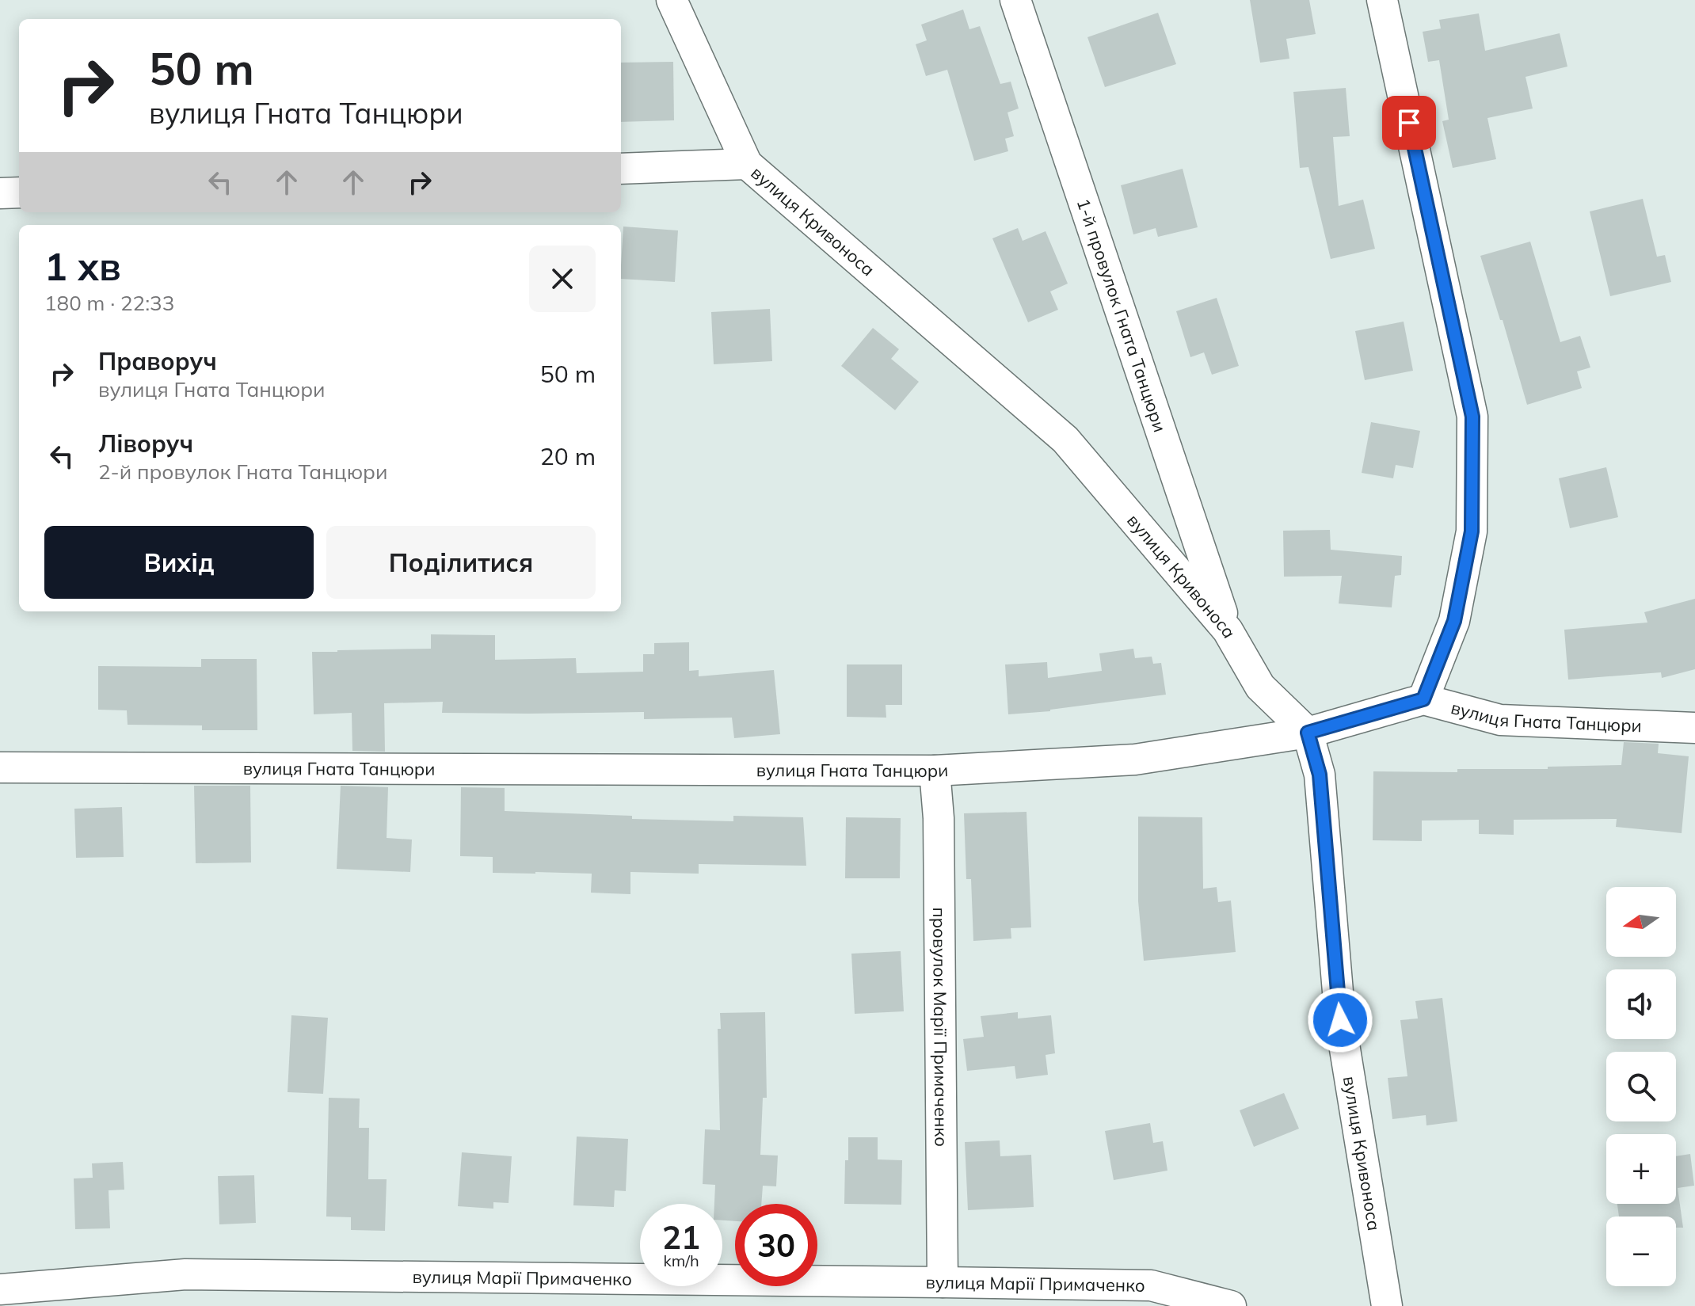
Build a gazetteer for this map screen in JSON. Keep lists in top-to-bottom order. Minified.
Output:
{"streets":{"street":["вулиця Кривоноса","1-й провулок Гната Танцюри","вулиця Гната Танцюри","провулок Марії Примаченко","вулиця Марії Примаченко"]},"crossings":[["вулиця Кривоноса","1-й провулок Гната Танцюри"],["вулиця Кривоноса","вулиця Гната Танцюри"],["вулиця Гната Танцюри","провулок Марії Примаченко"],["провулок Марії Примаченко","вулиця Марії Примаченко"]],"north":"left","page":{"turn":["50 m","вулиця Гната Танцюри"],"heading":["1 хв","180 m · 22:33"],"list":[{"name":"Праворуч","note":"вулиця Гната Танцюри","value":"50 m"},{"name":"Ліворуч","note":"2-й провулок Гната Танцюри","value":"20 m"}],"buttons":["Вихід","Поділитися"],"map_buttons":["+","−"],"speed":"21 km/h","limit":"30"}}
